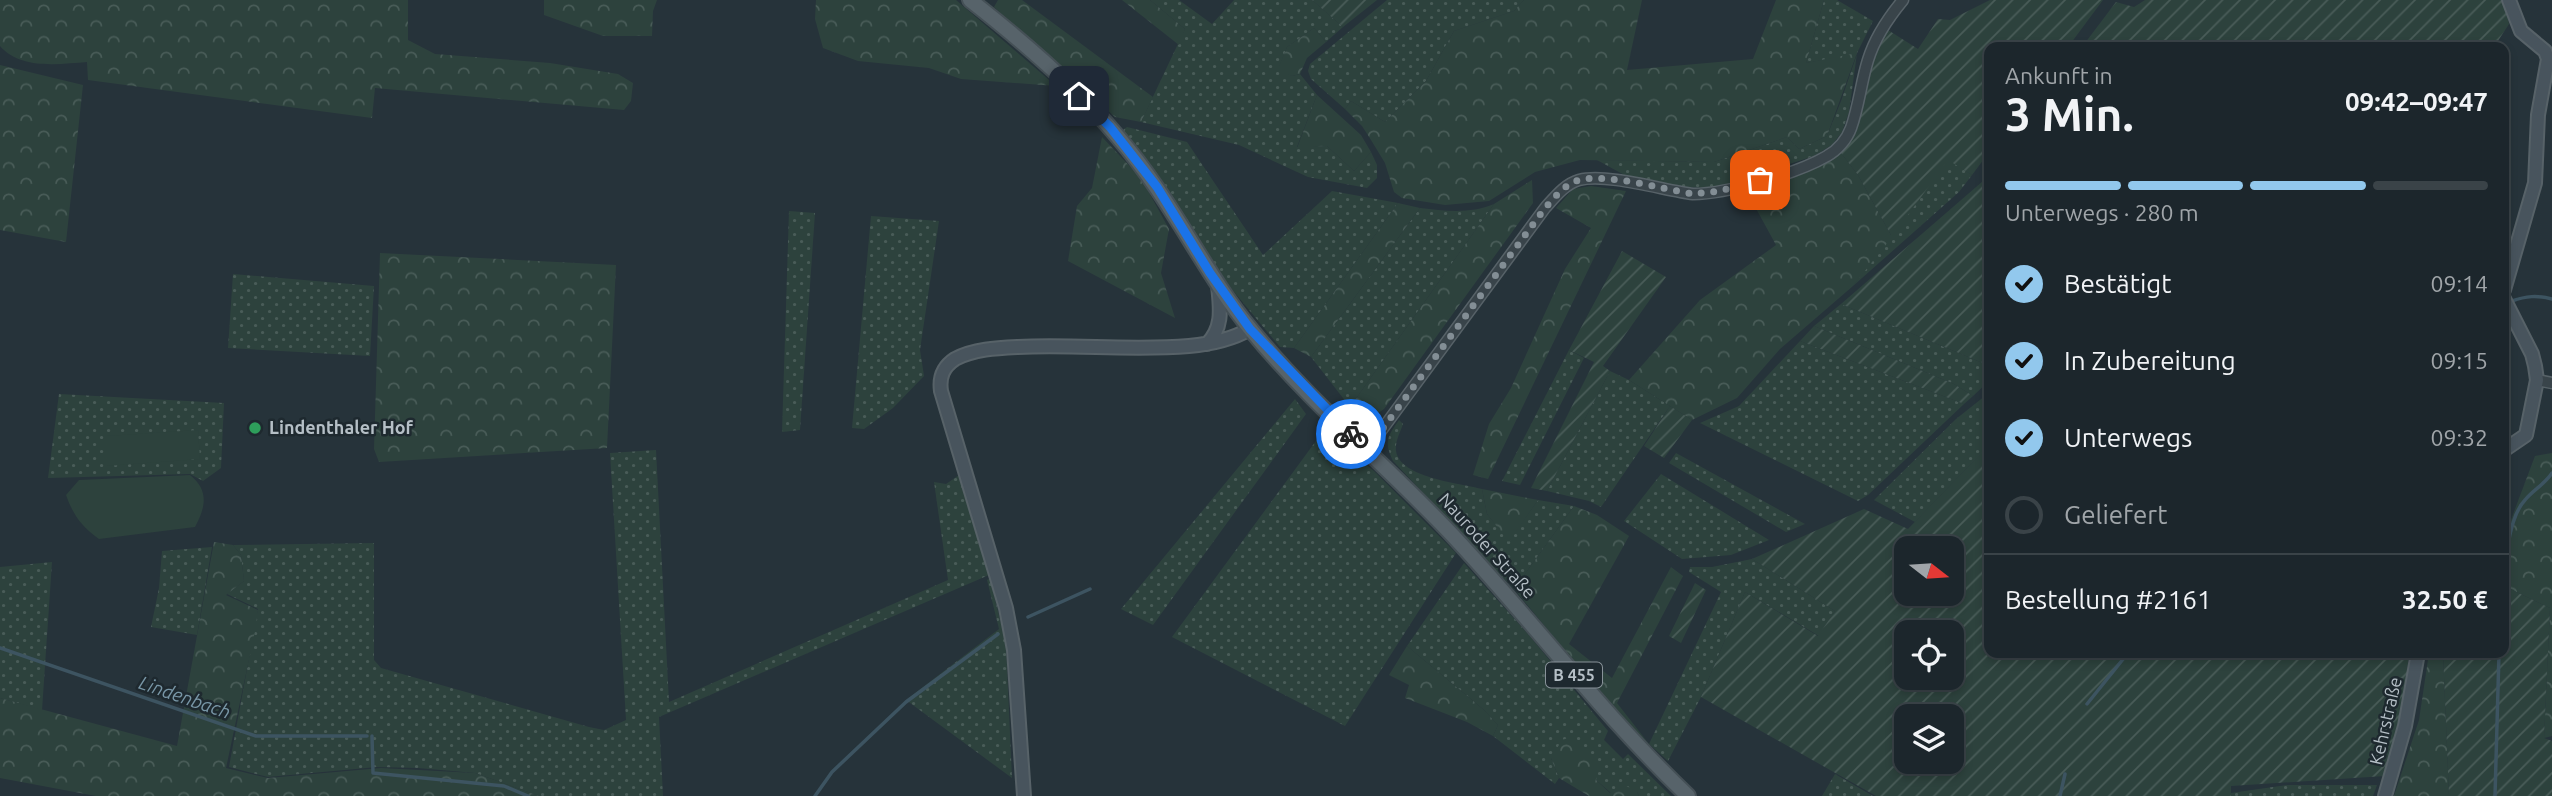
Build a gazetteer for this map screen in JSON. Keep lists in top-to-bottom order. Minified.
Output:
{"streets":{"main road":["Nauroder Straße","B 455"],"street":["Kehrstraße"]},"crossings":[["Nauroder Straße","B 455"]],"water":["Lindenbach"],"places":["Lindenthaler Hof"],"north":"right","page":{"heading":["3 Min.","Ankunft in","09:42–09:47"],"panel":["Bestellung #2161","32.50 €"],"bar":"Unterwegs · 280 m","list":[["Bestätigt","09:14"],["In Zubereitung","09:15"],["Unterwegs","09:32"],"Geliefert"]}}
